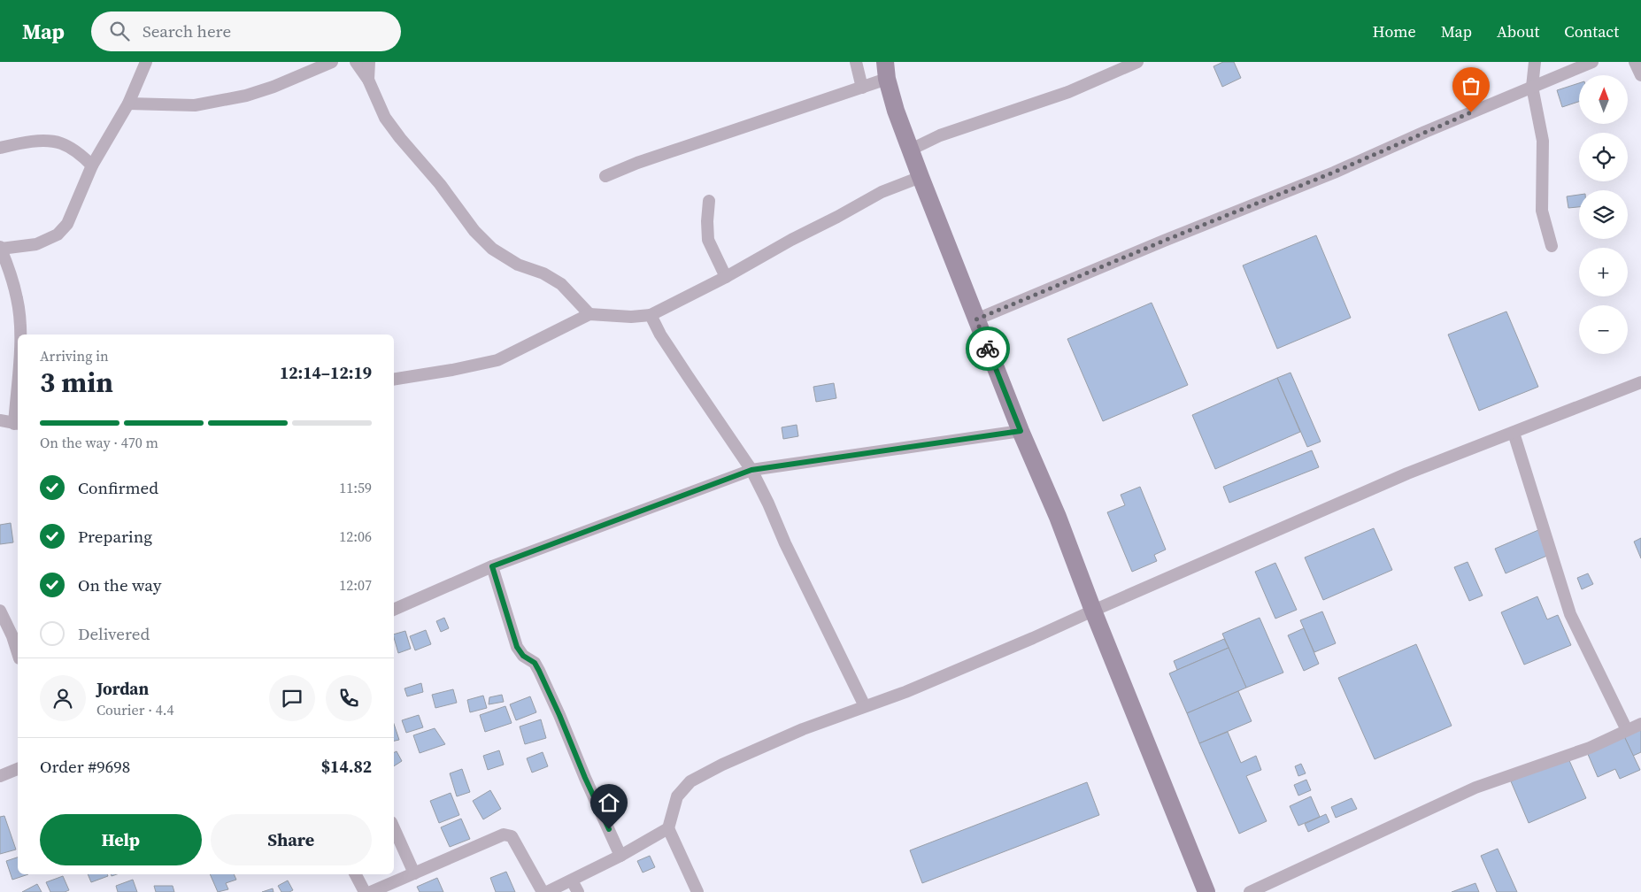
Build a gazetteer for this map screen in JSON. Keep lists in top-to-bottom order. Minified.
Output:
{"north":"top","page":{"header":"Map","search":"Search here","nav":["Home","Map","About","Contact"],"map_buttons":["+","−"],"heading":["3 min","Arriving in","12:14–12:19"],"panel":["Jordan","Courier · 4.4","Order #9698","$14.82"],"bar":"On the way · 470 m","list":[["Confirmed","11:59"],["Preparing","12:06"],["On the way","12:07"],"Delivered"],"buttons":["Help","Share"]}}
